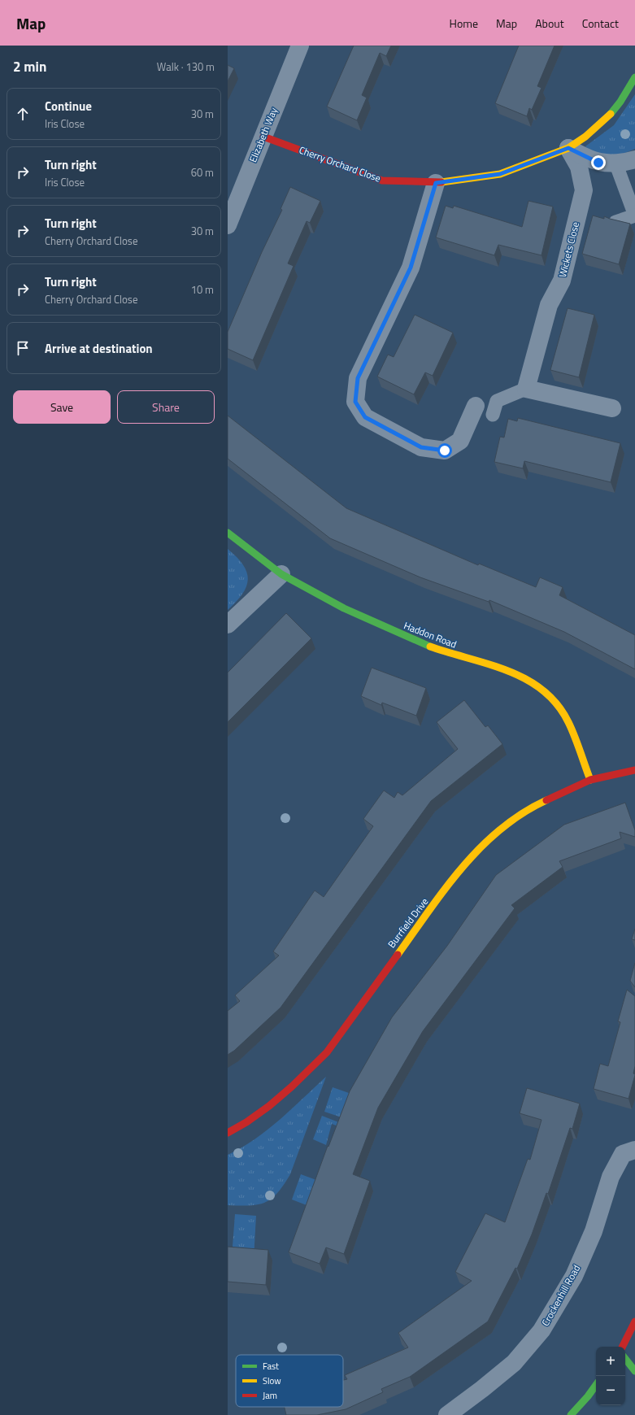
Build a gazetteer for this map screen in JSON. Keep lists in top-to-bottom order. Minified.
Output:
{"streets":{"street":["Elizabeth Way","Cherry Orchard Close","Wickets Close","Haddon Road","Burrfield Drive","Crockenhill Road"]},"crossings":[["Elizabeth Way","Cherry Orchard Close"],["Cherry Orchard Close","Wickets Close"],["Haddon Road","Burrfield Drive"]],"legend":["Fast","Slow","Jam"],"page":{"header":"Map","nav":["Home","Map","About","Contact"],"heading":["2 min","Walk · 130 m"],"list":[["Continue","Iris Close","30 m"],["Turn right","Iris Close","60 m"],["Turn right","Cherry Orchard Close","30 m"],["Turn right","Cherry Orchard Close","10 m"],"Arrive at destination"],"buttons":["Save","Share"],"map_buttons":["+","−"]}}
